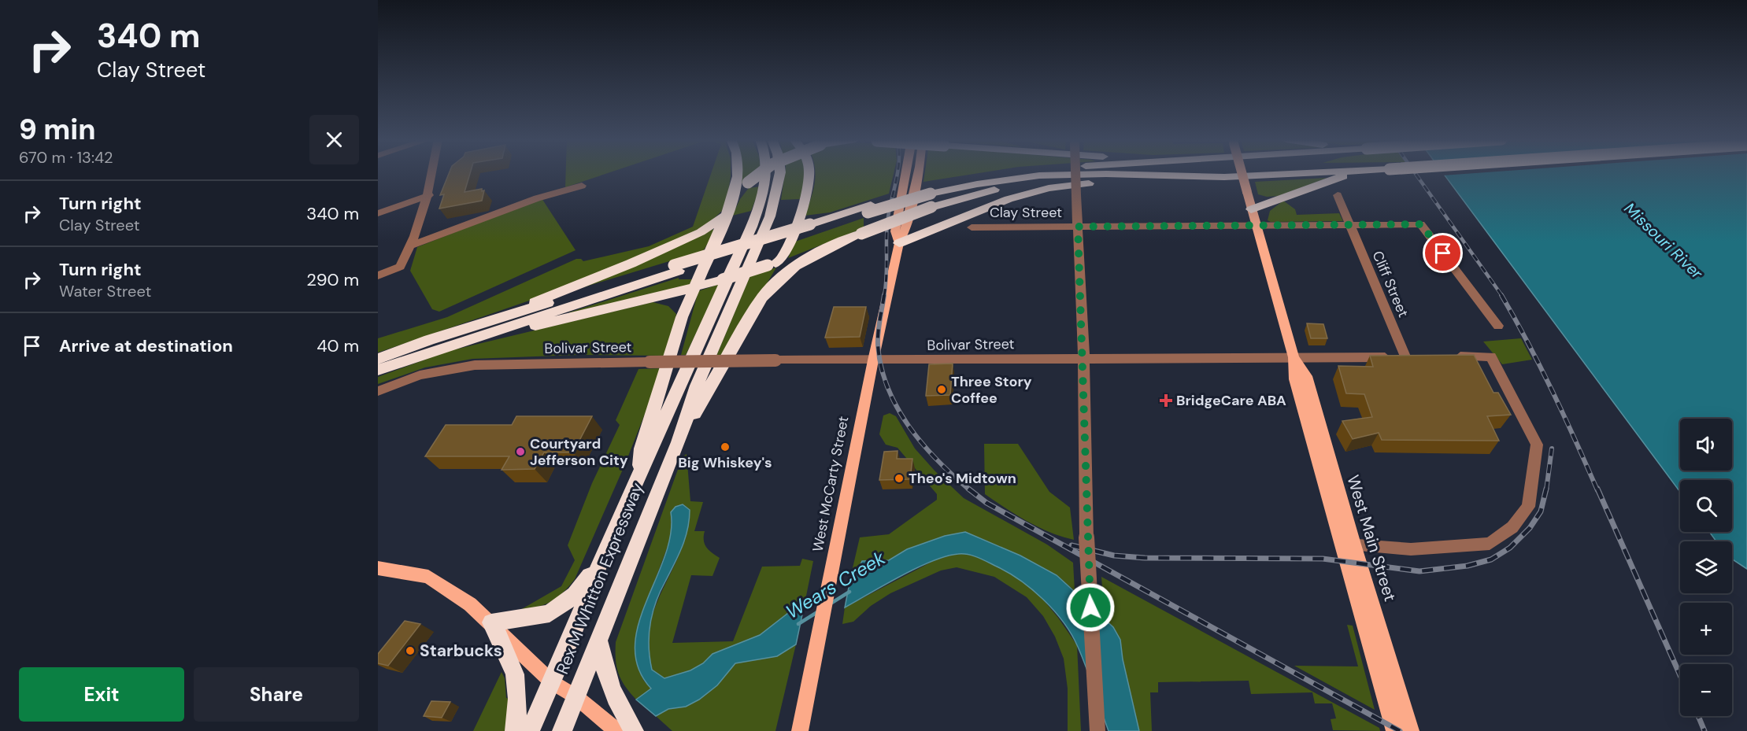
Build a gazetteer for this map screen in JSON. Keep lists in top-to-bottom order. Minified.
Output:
{"streets":{"highway":["Rex M Whitton Expressway"],"main road":["West McCarty Street","West Main Street"],"street":["Clay Street","Cliff Street","Bolivar Street"]},"crossings":[["Clay Street","Cliff Street"],["Clay Street","West Main Street"],["Cliff Street","Bolivar Street"],["Bolivar Street","West McCarty Street"],["Bolivar Street","West Main Street"]],"water":["Missouri River","Wears Creek"],"places":{"other":["Three Story Coffee","Big Whiskey's","Courtyard Jefferson City","Theo's Midtown","Starbucks"],"health":["BridgeCare ABA"]},"page":{"turn":["340 m","Clay Street"],"heading":["9 min","670 m · 13:42"],"list":[{"name":"Turn right","note":"Clay Street","value":"340 m"},{"name":"Turn right","note":"Water Street","value":"290 m"},{"name":"Arrive at destination","value":"40 m"}],"map_buttons":["+","−"],"buttons":["Exit","Share"]}}
